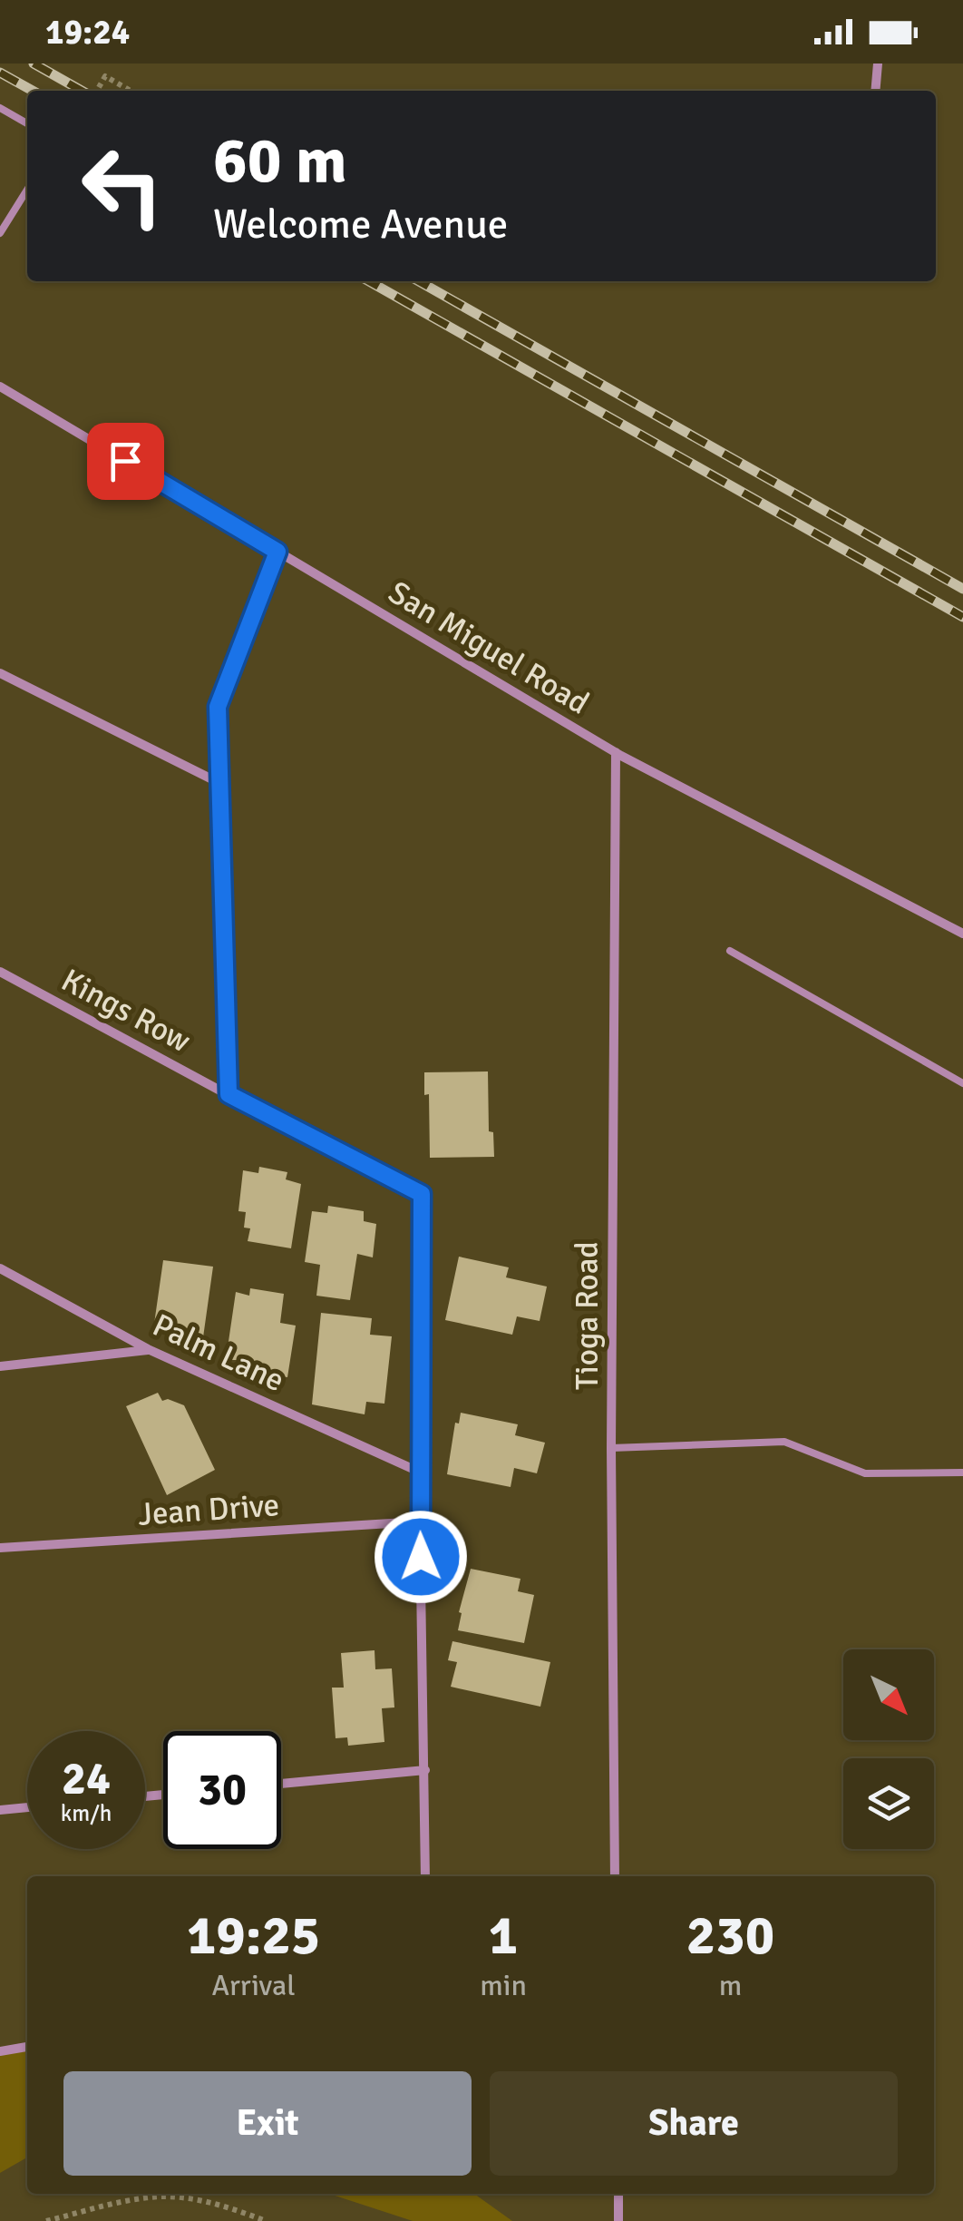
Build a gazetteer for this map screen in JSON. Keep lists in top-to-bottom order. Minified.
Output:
{"streets":{"street":["San Miguel Road","Kings Row","Tioga Road","Palm Lane","Jean Drive"]},"crossings":[["San Miguel Road","Tioga Road"],["Kings Row","Palm Lane"]],"north":"bottom right","page":{"status":"19:24","turn":["60 m","Welcome Avenue"],"speed":"24 km/h","limit":"30","eta":["19:25","Arrival","1","min","230","m"],"buttons":["Exit","Share"]}}
